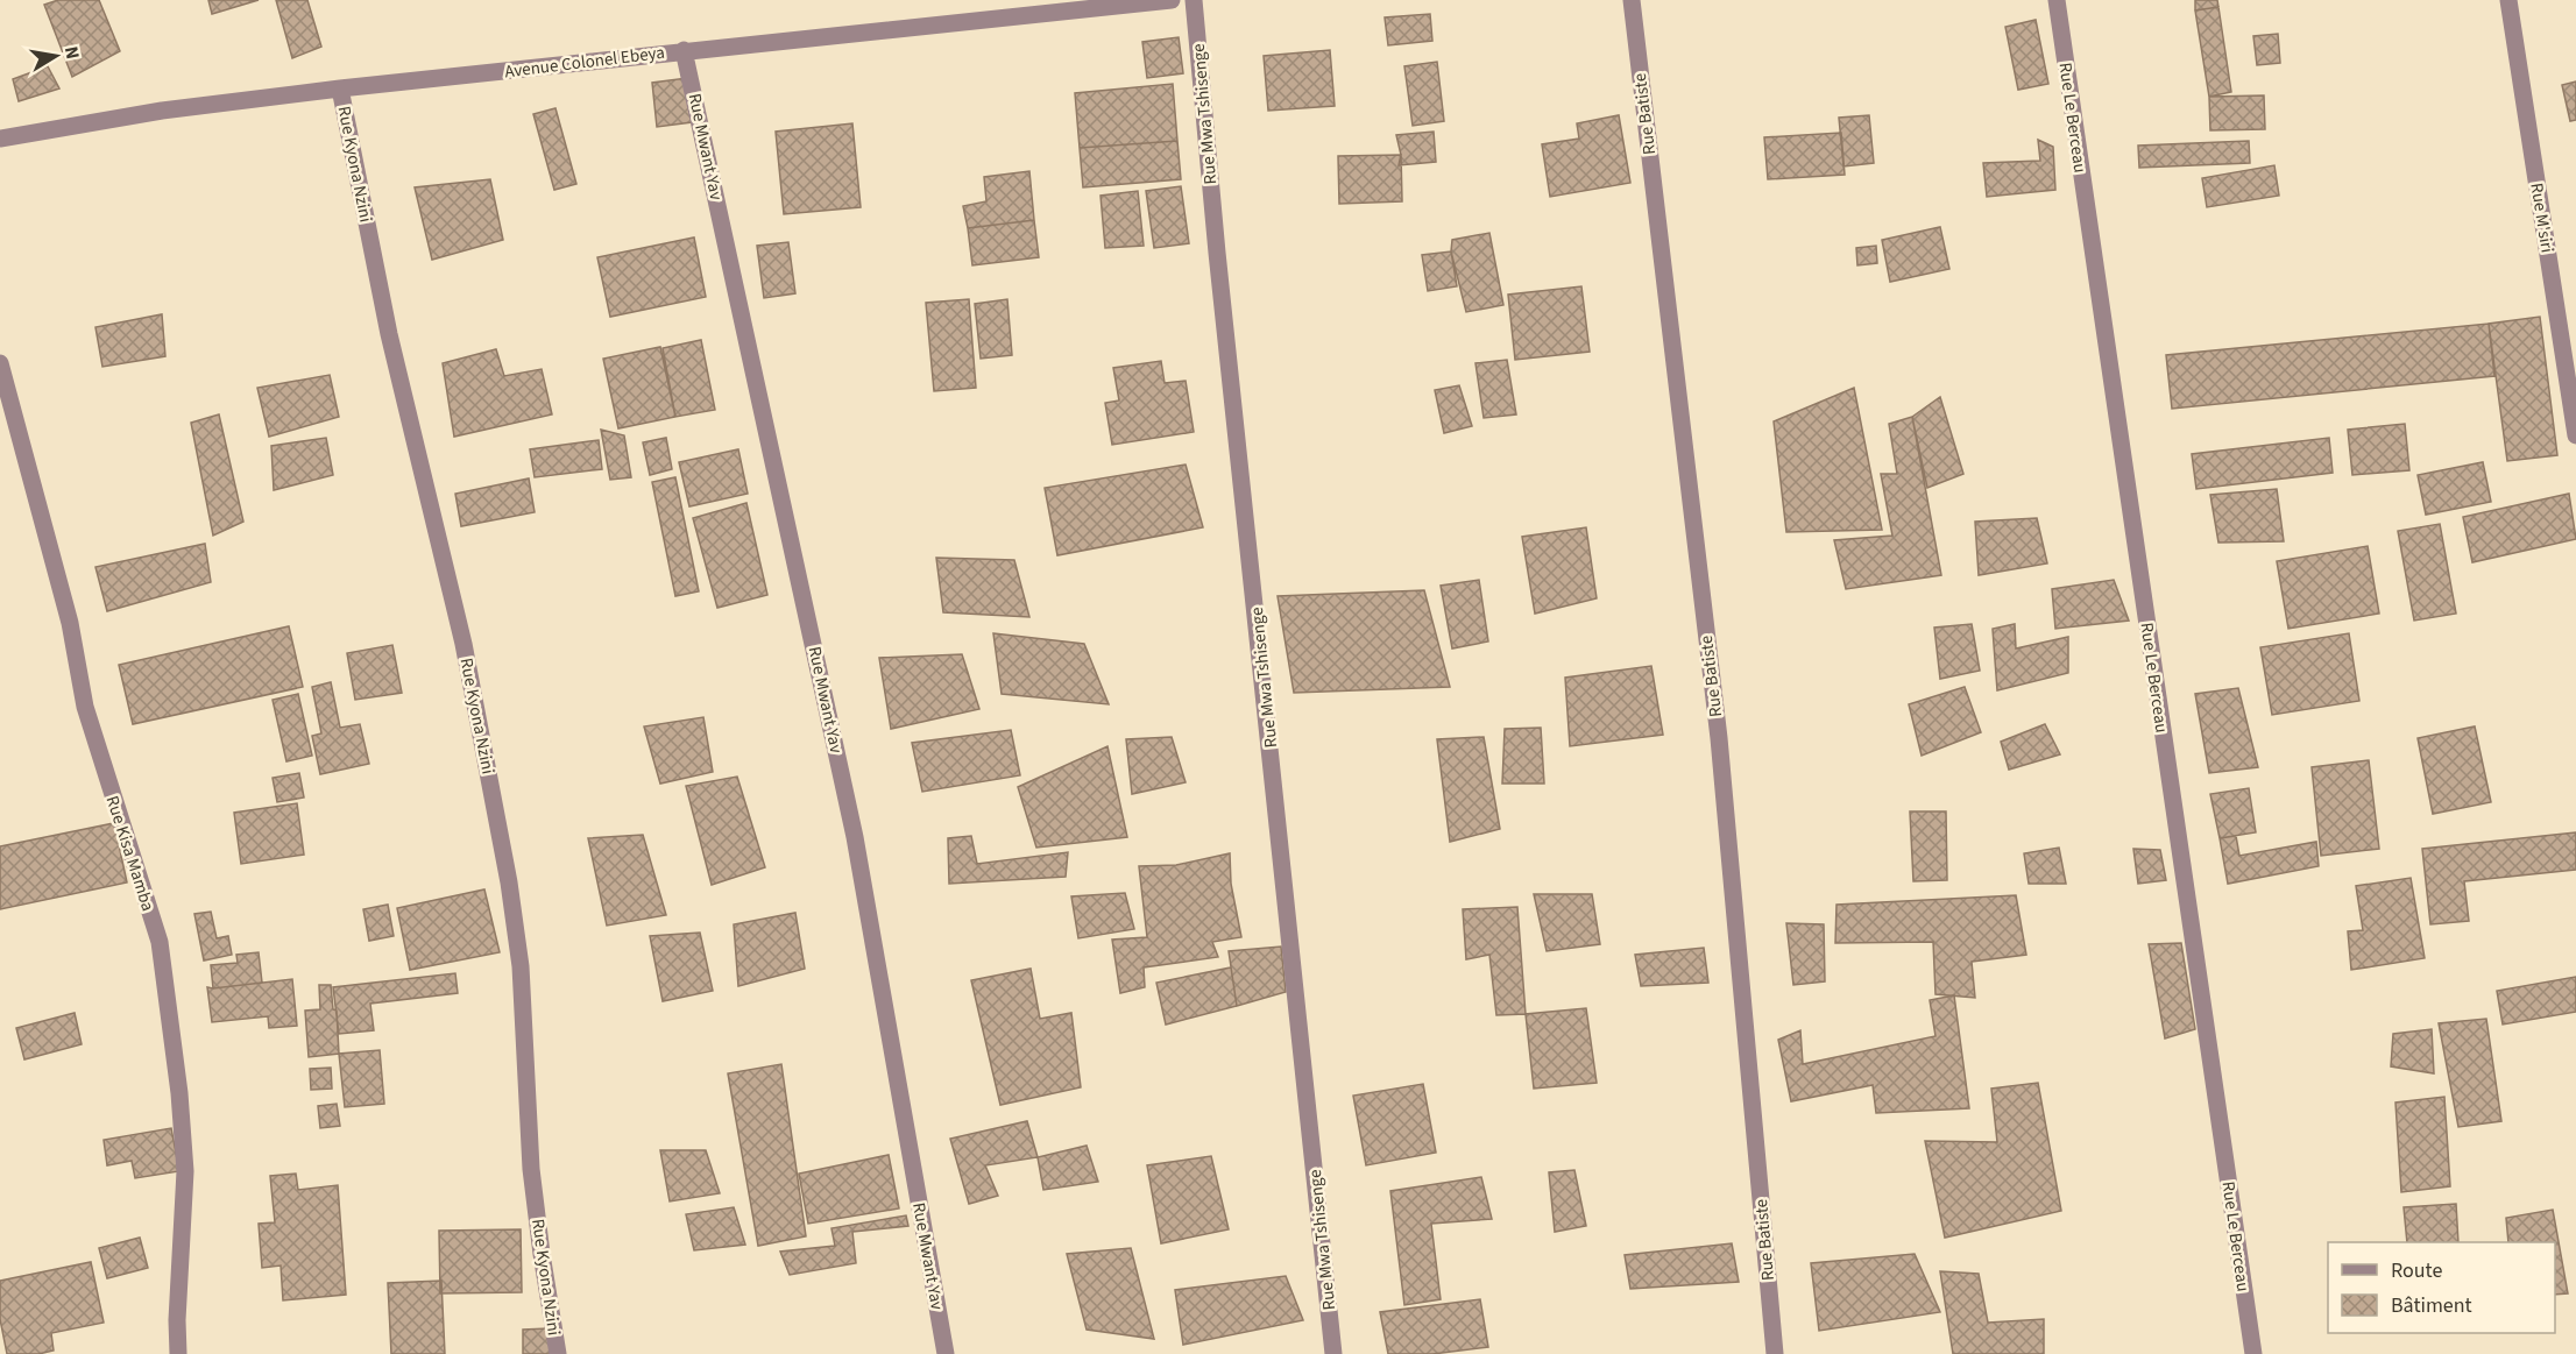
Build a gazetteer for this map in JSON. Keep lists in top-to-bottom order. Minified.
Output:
{"streets":{"street":["Avenue Colonel Ebeya","Rue Mwa Tshisenge","Rue Batiste","Rue Le Berceau","Rue Mwant Yav","Rue Kyona Nzini","Rue M'siri","Rue Kisa Mamba"]},"crossings":[["Avenue Colonel Ebeya","Rue Mwant Yav"],["Avenue Colonel Ebeya","Rue Kyona Nzini"]],"legend":["Route","Bâtiment"],"north":"right"}
